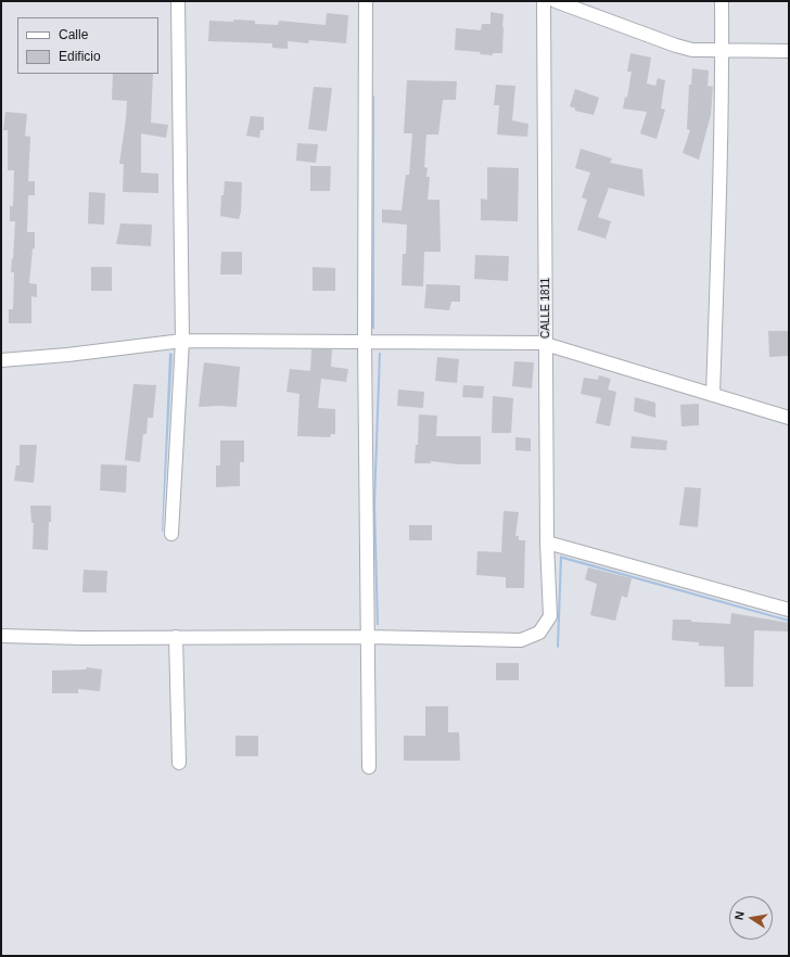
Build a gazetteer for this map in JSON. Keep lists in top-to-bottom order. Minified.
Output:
{"streets":{"street":["CALLE 1811"]},"legend":["Calle","Edificio"],"north":"left"}
